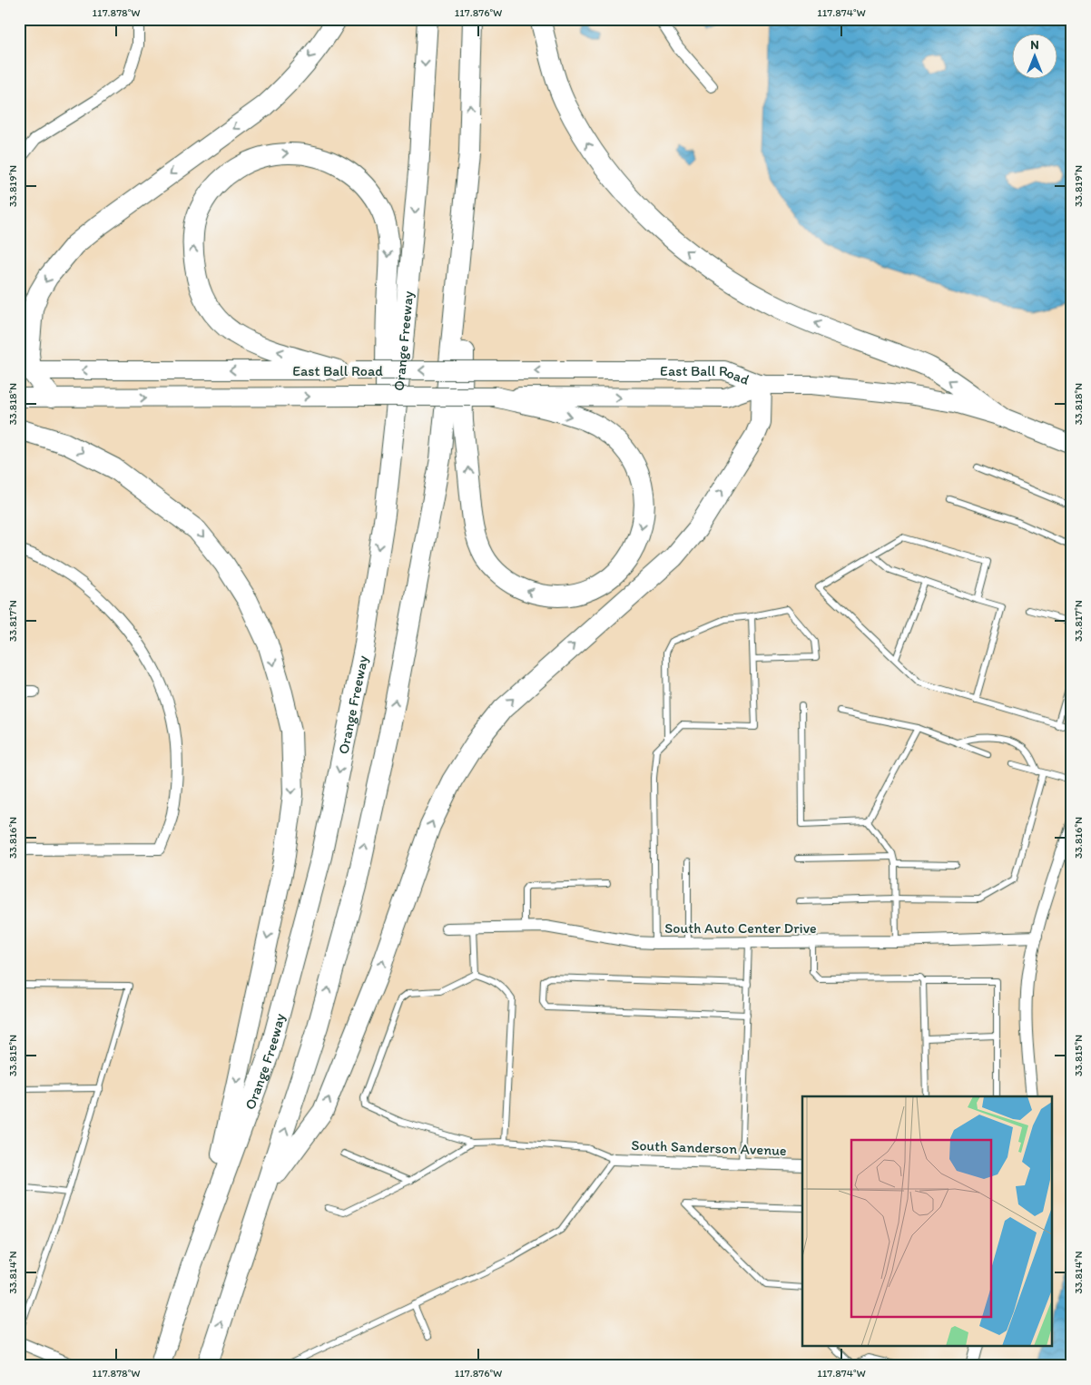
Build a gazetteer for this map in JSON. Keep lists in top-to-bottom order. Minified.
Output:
{"streets":{"highway":["Orange Freeway"],"main road":["East Ball Road"],"street":["South Auto Center Drive","South Sanderson Avenue"]},"north":"top","coordinates":["117.878°W","117.876°W","117.874°W","33.819°N","33.818°N","33.817°N","33.816°N","33.815°N","33.814°N"]}
